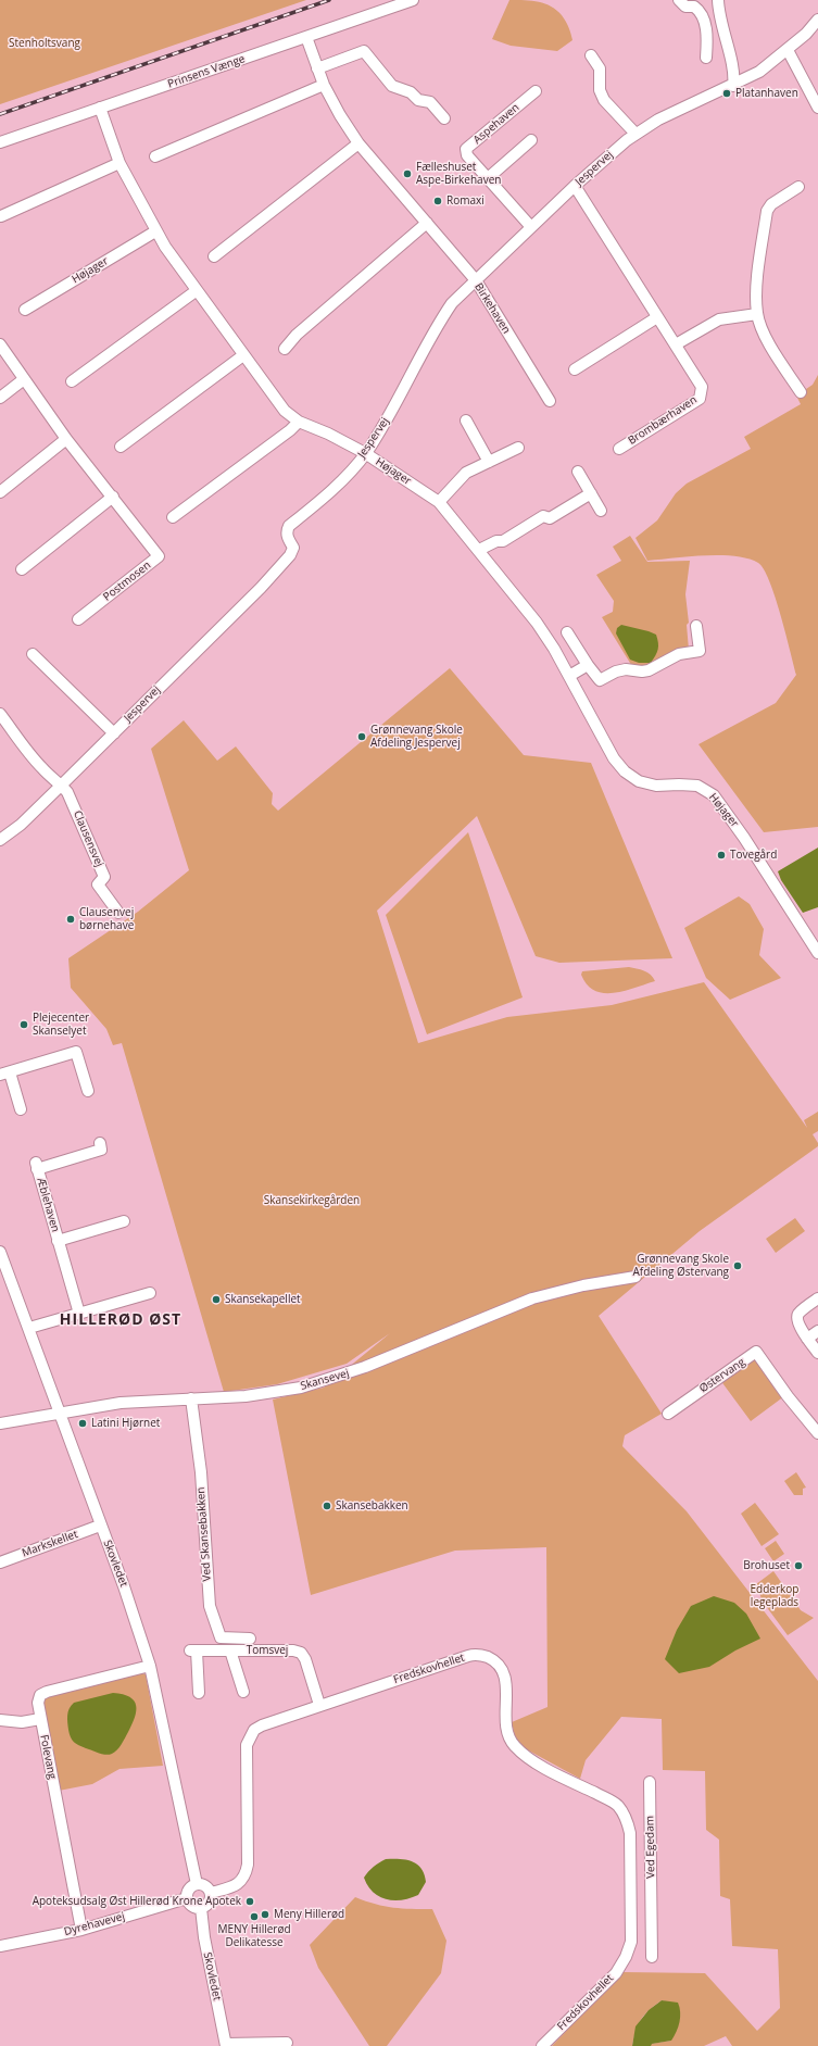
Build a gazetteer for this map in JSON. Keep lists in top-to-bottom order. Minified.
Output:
{"streets":{"street":["Prinsens Vænge","Aspehaven","Jespervej","Højager","Birkehaven","Brombærhaven","Postmosen","Clausensvej","Æblehaven","Østervang","Skansevej","Ved Skansebakken","Markskellet","Skovledet","Tomsvej","Fredskovhellet","Folevang","Ved Egedam","Dyrehavevej"]},"crossings":[["Prinsens Vænge","Højager"],["Prinsens Vænge","Birkehaven"],["Aspehaven","Jespervej"],["Jespervej","Højager"],["Jespervej","Birkehaven"],["Jespervej","Brombærhaven"],["Jespervej","Clausensvej"],["Skansevej","Ved Skansebakken"],["Skansevej","Skovledet"],["Markskellet","Skovledet"],["Skovledet","Fredskovhellet"],["Skovledet","Folevang"],["Skovledet","Dyrehavevej"],["Tomsvej","Fredskovhellet"],["Fredskovhellet","Dyrehavevej"],["Folevang","Dyrehavevej"]],"districts":["HILLERØD ØST"],"parks":["Stenholtsvang","Skansekirkegården","Edderkop legeplads"],"places":["Platanhaven","Fælleshuset Aspe-Birkehaven","Romaxi","Grønnevang Skole Afdeling Jespervej","Tovegård","Clausenvej børnehave","Plejecenter Skanselyet","Grønnevang Skole Afdeling Østervang","Skansekapellet","Latini Hjørnet","Skansebakken","Brohuset","Apoteksudsalg Øst Hillerød Krone Apotek","Meny Hillerød","MENY Hillerød Delikatesse"]}
